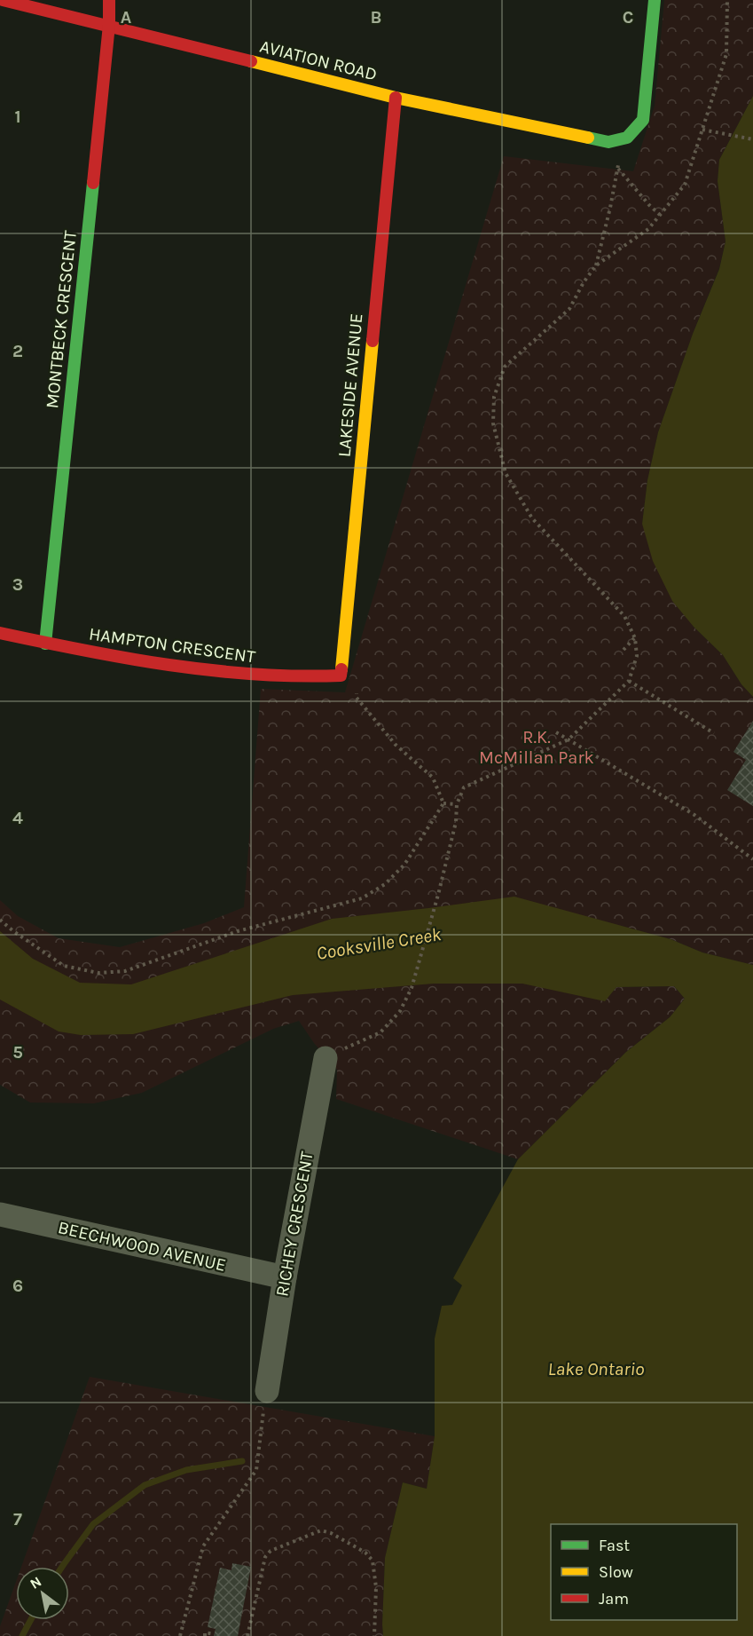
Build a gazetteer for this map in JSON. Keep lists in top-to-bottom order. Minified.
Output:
{"streets":{"street":["AVIATION ROAD","MONTBECK CRESCENT","LAKESIDE AVENUE","HAMPTON CRESCENT","RICHEY CRESCENT","BEECHWOOD AVENUE"]},"crossings":[["AVIATION ROAD","MONTBECK CRESCENT"],["AVIATION ROAD","LAKESIDE AVENUE"],["MONTBECK CRESCENT","HAMPTON CRESCENT"],["LAKESIDE AVENUE","HAMPTON CRESCENT"],["RICHEY CRESCENT","BEECHWOOD AVENUE"]],"water":["Cooksville Creek","Lake Ontario"],"parks":["R.K. McMillan Park"],"legend":["Fast","Slow","Jam"],"north":"top left","grid":{"columns":["A","B","C"],"rows":["1","2","3","4","5","6","7"]}}
